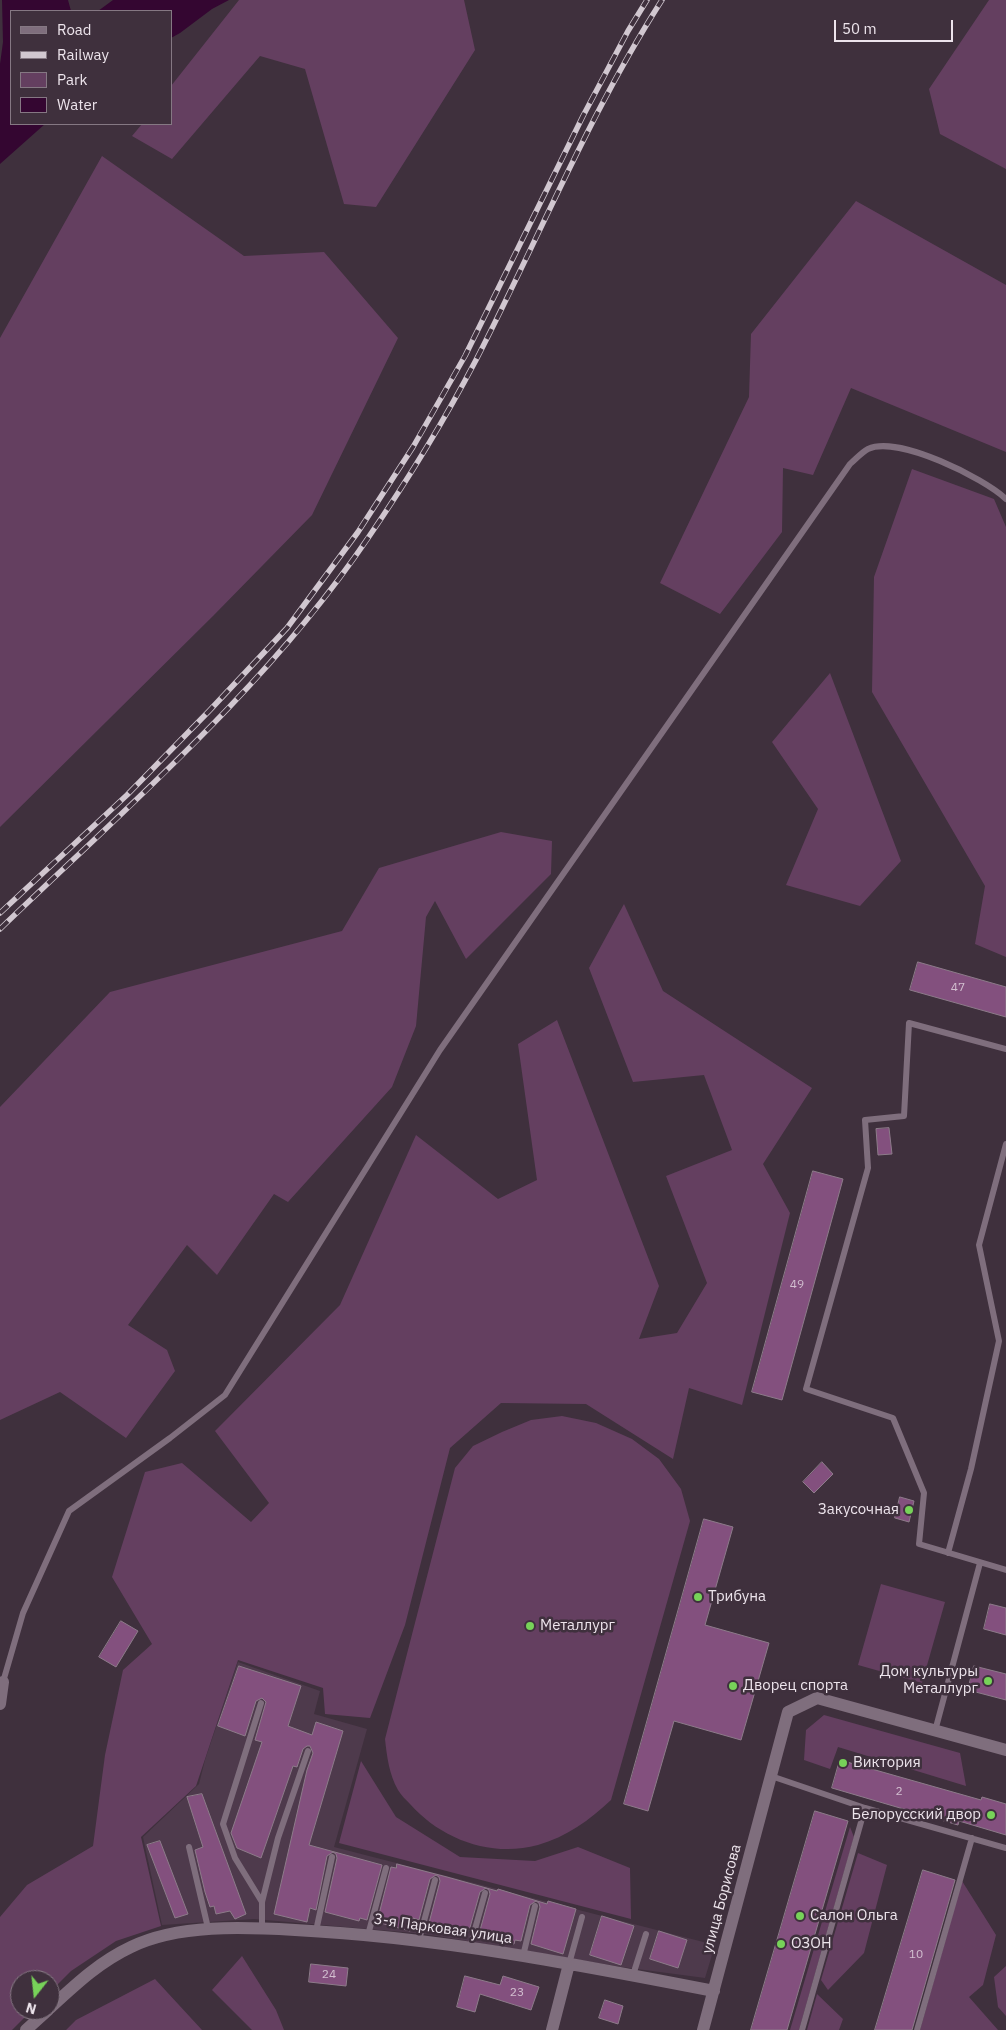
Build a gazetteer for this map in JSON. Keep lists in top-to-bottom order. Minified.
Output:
{"streets":{"street":["улица Борисова","3-я Парковая улица"]},"crossings":[["улица Борисова","3-я Парковая улица"]],"places":["Закусочная","Трибуна","Металлург","Дом культуры Металлург","Дворец спорта","Виктория","Белорусский двор","Салон Ольга","ОЗОН"],"house_numbers":["47","49","2","10","24","23"],"legend":["Road","Railway","Park","Water"],"scale_bar":"50 m","north":"bottom"}
